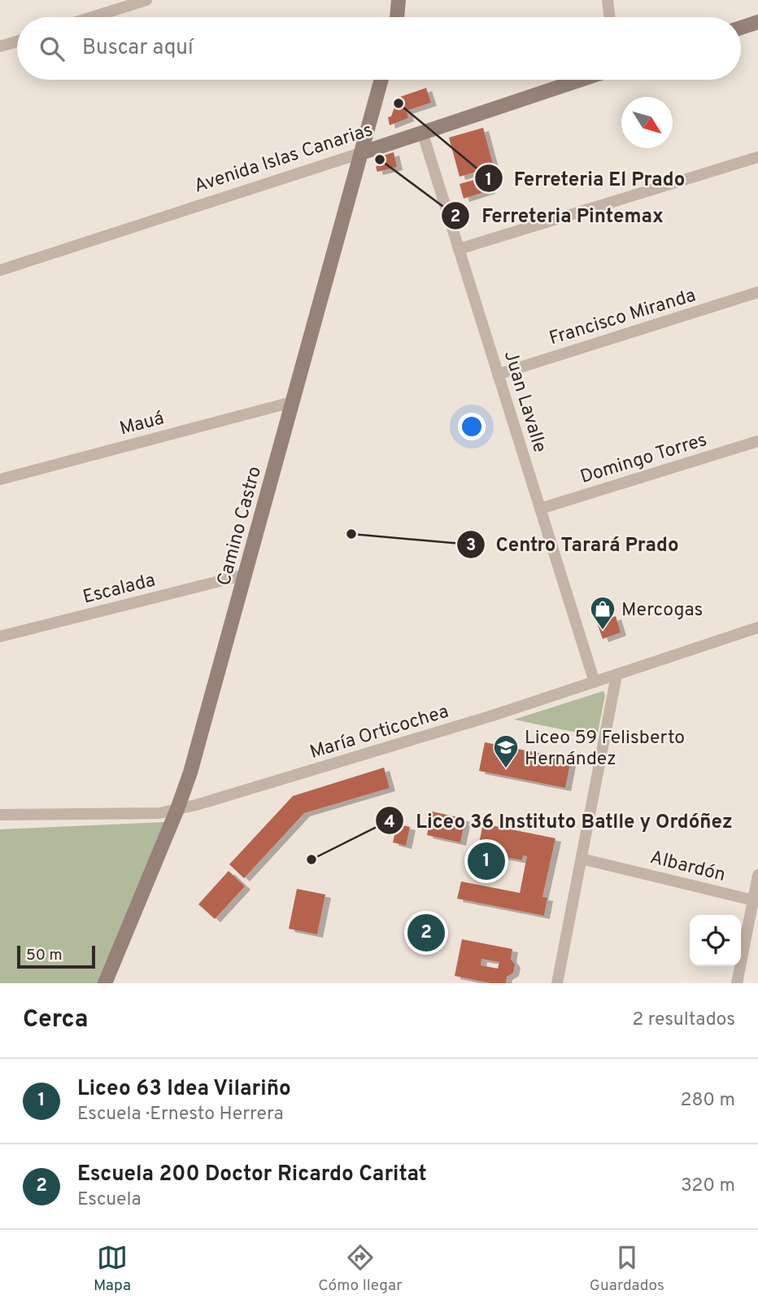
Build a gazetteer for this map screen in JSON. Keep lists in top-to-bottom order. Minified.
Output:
{"streets":{"street":["Avenida Islas Canarias","Francisco Miranda","Juan Lavalle","Mauá","Domingo Torres","Camino Castro","Escalada","María Orticochea","Albardón"]},"crossings":[["Avenida Islas Canarias","Juan Lavalle"],["Avenida Islas Canarias","Camino Castro"],["Francisco Miranda","Juan Lavalle"],["Juan Lavalle","Domingo Torres"],["Juan Lavalle","María Orticochea"],["Mauá","Camino Castro"],["Camino Castro","Escalada"],["Camino Castro","María Orticochea"]],"places":{"other":["Ferreteria El Prado","Ferreteria Pintemax","Centro Tarará Prado","Liceo 36 Instituto Batlle y Ordóñez"],"shop":["Mercogas"],"school or university":["Liceo 59 Felisberto Hernández"]},"scale_bar":"50 m","north":"bottom right","page":{"search":"Buscar aquí","pins":["1","2"],"scale":"50 m","heading":["Cerca","2 resultados"],"list":[{"mark":"1","name":"Liceo 63 Idea Vilariño","note":"Escuela · Ernesto Herrera","value":"280 m"},{"mark":"2","name":"Escuela 200 Doctor Ricardo Caritat","note":"Escuela","value":"320 m"}],"nav":["Mapa","Cómo llegar","Guardados"]}}
